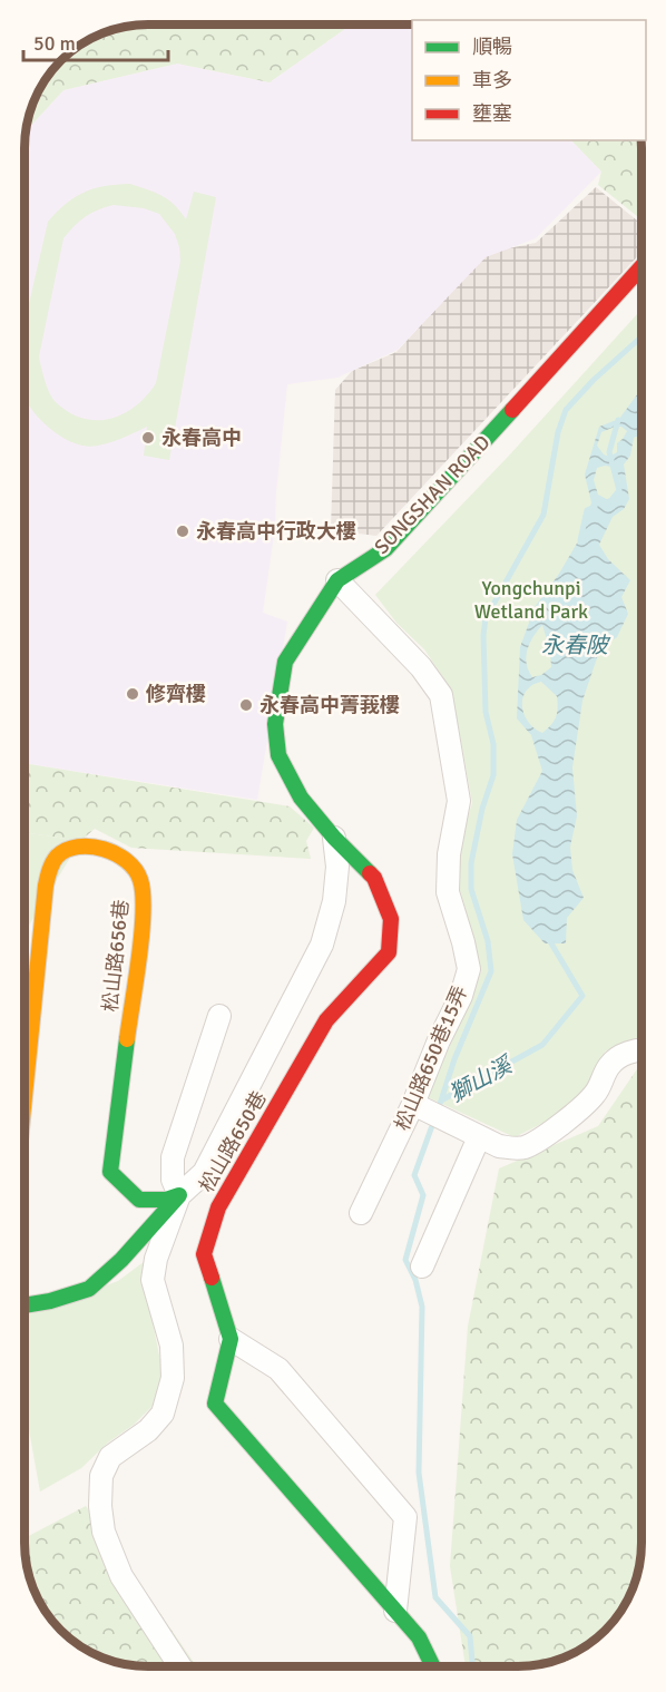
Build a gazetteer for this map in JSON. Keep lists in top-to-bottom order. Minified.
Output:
{"streets":{"street":["SONGSHAN ROAD","松山路656巷","松山路650巷15弄","松山路650巷"]},"crossings":[["SONGSHAN ROAD","松山路650巷15弄"],["SONGSHAN ROAD","松山路650巷"]],"water":["永春陂","獅山溪"],"parks":["Yongchunpi Wetland Park"],"places":["永春高中","永春高中行政大樓","修齊樓","永春高中菁莪樓"],"legend":["順暢","車多","壅塞"],"scale_bar":"50 m"}
